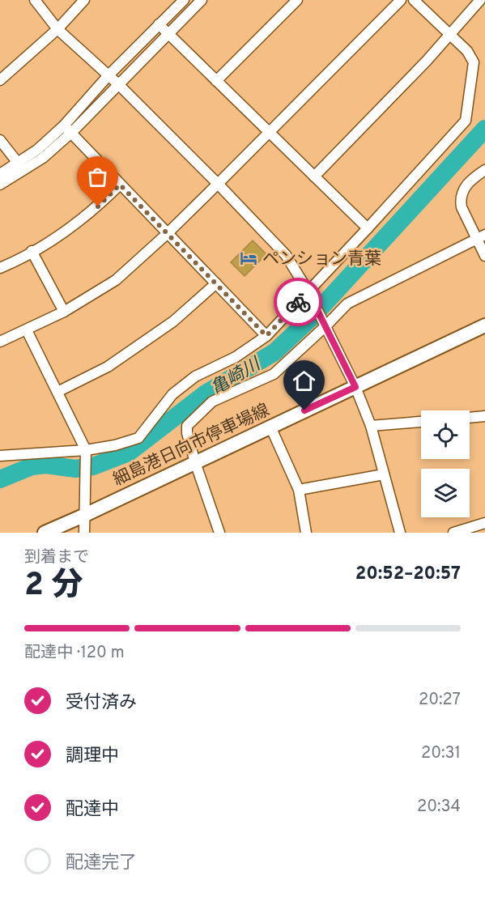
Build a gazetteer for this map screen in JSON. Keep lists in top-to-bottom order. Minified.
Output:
{"streets":{"main road":["細島港日向市停車場線"]},"water":["亀崎川"],"places":{"hotel":["ペンション青葉"]},"page":{"heading":["2 分","到着まで","20:52–20:57"],"bar":"配達中 · 120 m","list":[["受付済み","20:27"],["調理中","20:31"],["配達中","20:34"],"配達完了"]}}
